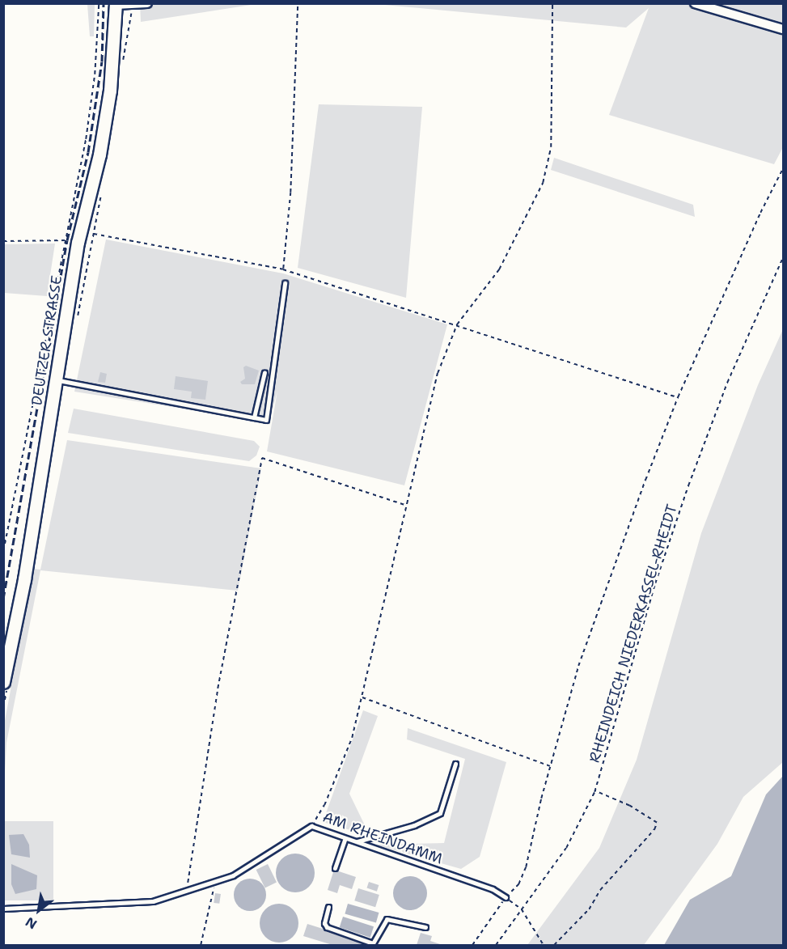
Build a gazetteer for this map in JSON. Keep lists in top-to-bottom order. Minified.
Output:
{"streets":{"street":["DEUTZER STRASSE"],"lane":["AM RHEINDAMM"],"path":["RHEINDEICH NIEDERKASSEL-RHEIDT"]},"north":"bottom left"}
